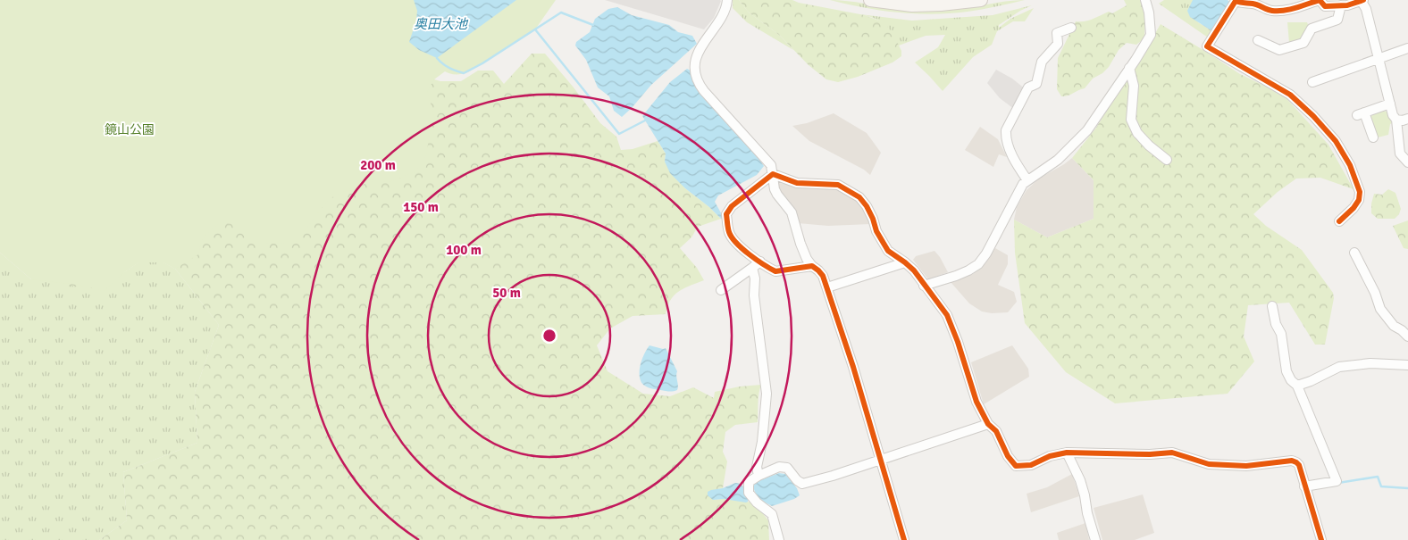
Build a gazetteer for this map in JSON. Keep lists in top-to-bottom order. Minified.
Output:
{"water":["奥田大池"],"parks":["鏡山公園"],"rings":["200 m","150 m","100 m","50 m"]}
